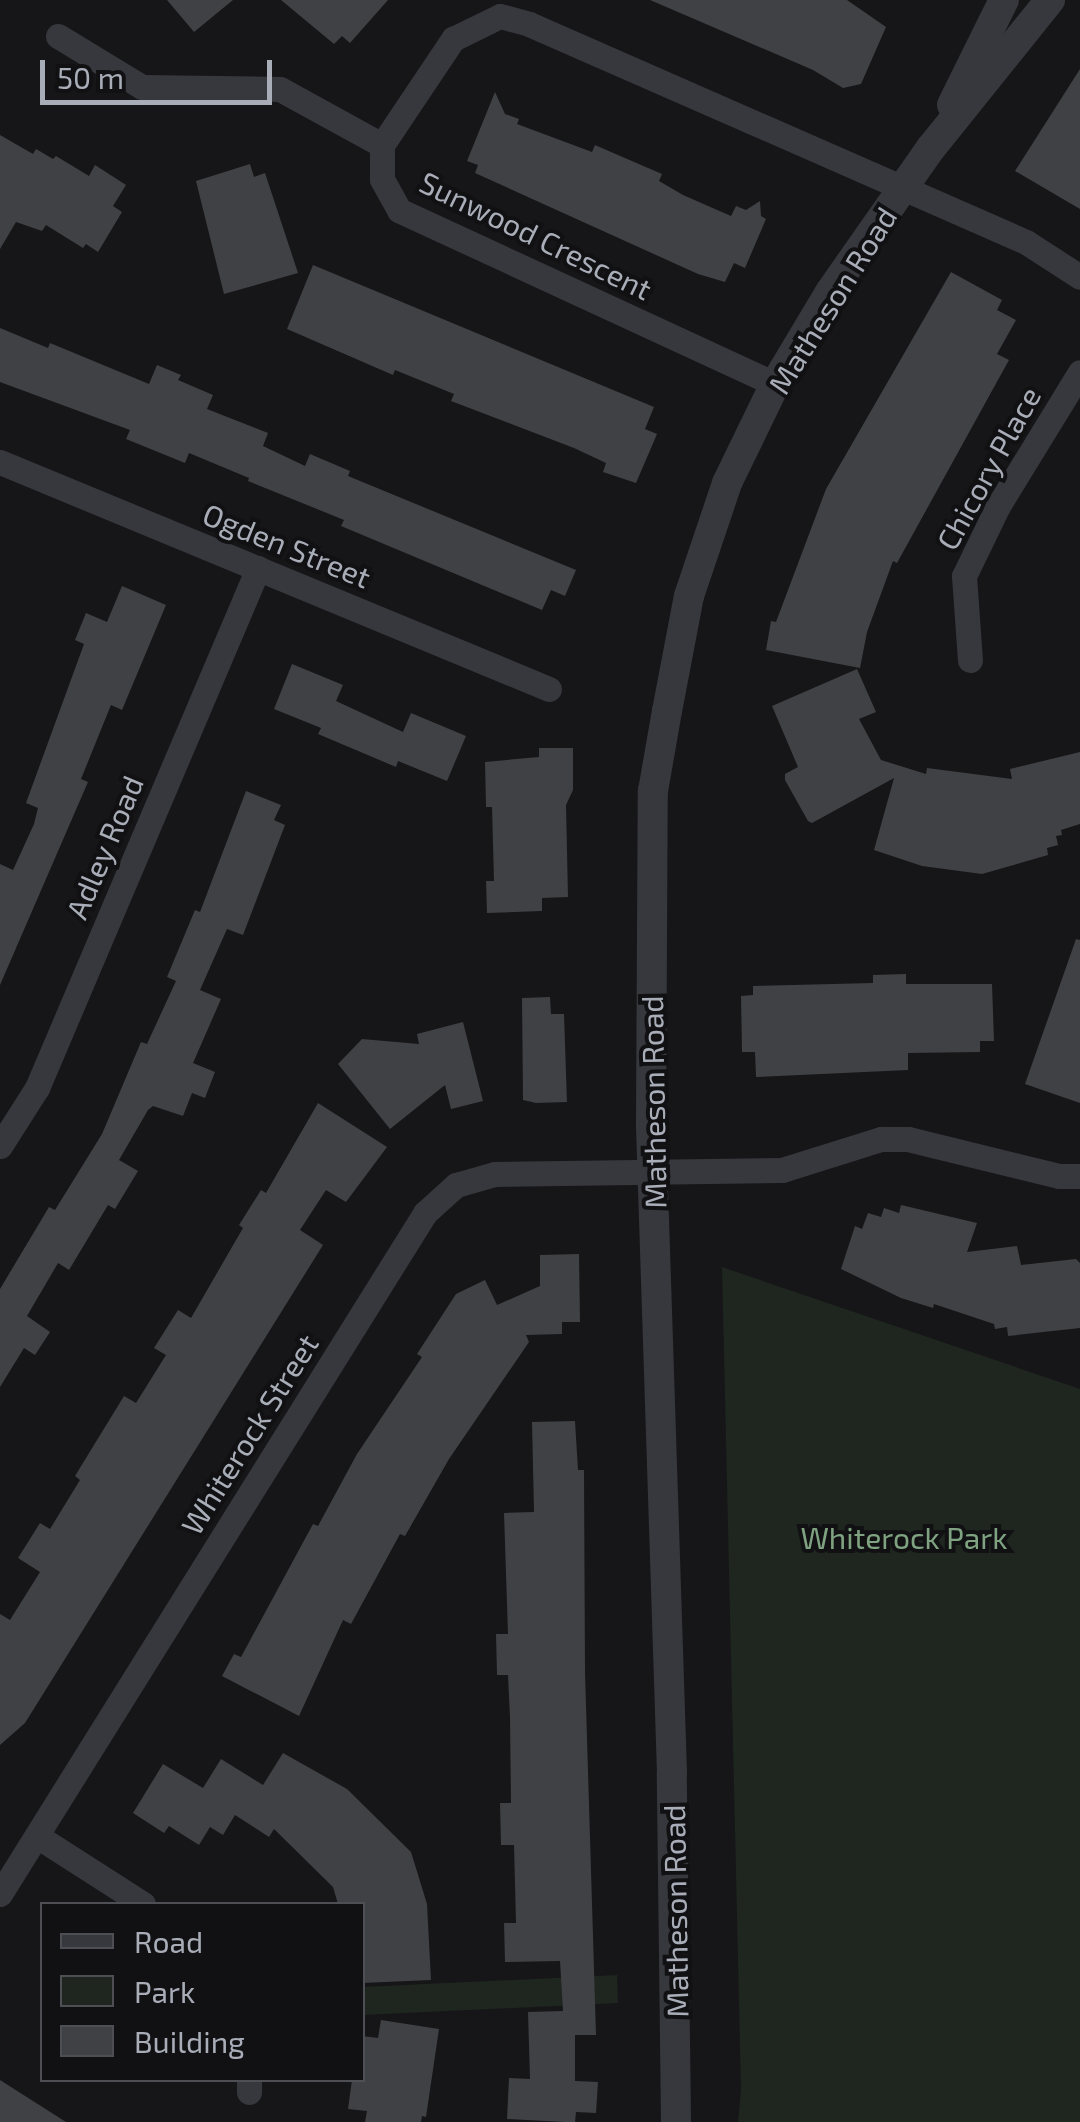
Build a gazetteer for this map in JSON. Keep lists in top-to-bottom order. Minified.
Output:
{"streets":{"street":["Sunwood Crescent","Matheson Road","Chicory Place","Ogden Street","Adley Road","Whiterock Street"]},"crossings":[["Sunwood Crescent","Matheson Road"],["Matheson Road","Whiterock Street"],["Ogden Street","Adley Road"]],"parks":["Whiterock Park"],"legend":["Road","Park","Building"],"scale_bar":"50 m"}
